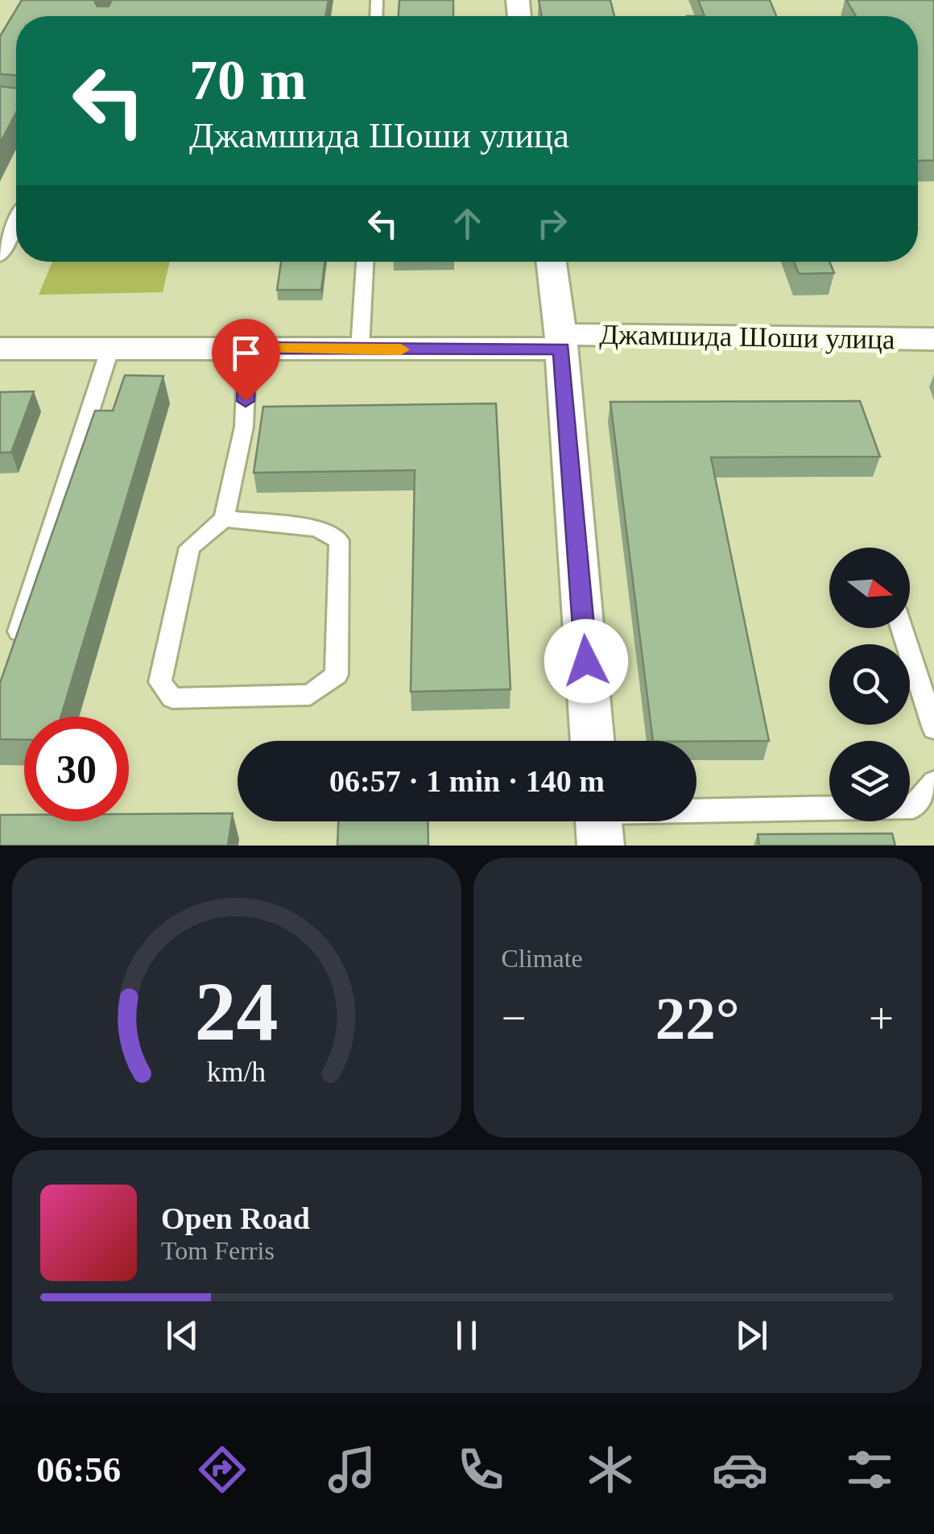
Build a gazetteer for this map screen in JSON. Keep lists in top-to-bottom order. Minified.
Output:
{"streets":{"street":["Джамшида Шоши улица"]},"north":"right","page":{"turn":["70 m","Джамшида Шоши улица"],"limit":"30","trip":"06:57 · 1 min · 140 m","tile":"Climate","heat":["−","22°","+"],"song":["Open Road","Tom Ferris"],"tabs":"06:56","gauge":["24","km/h"]}}
